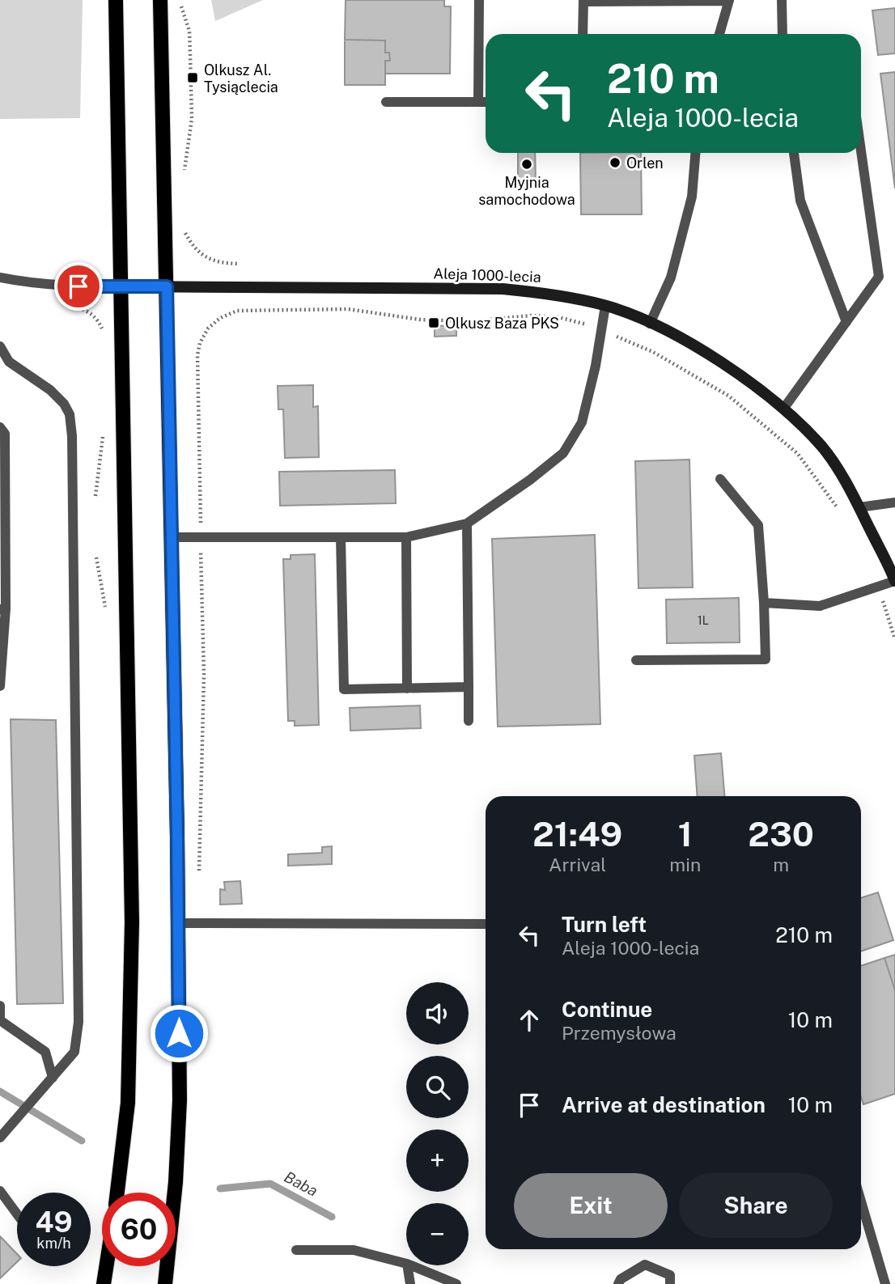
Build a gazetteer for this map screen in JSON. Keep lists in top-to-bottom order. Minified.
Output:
{"streets":{"street":["Aleja 1000-lecia"]},"water":["Baba"],"places":{"transit":["Olkusz Al. Tysiąclecia","Olkusz Baza PKS"],"other":["Orlen","Myjnia samochodowa"]},"house_numbers":["1L"],"page":{"turn":["210 m","Aleja 1000-lecia"],"eta":["21:49","Arrival","1","min","230","m"],"list":[{"name":"Turn left","note":"Aleja 1000-lecia","value":"210 m"},{"name":"Continue","note":"Przemysłowa","value":"10 m"},{"name":"Arrive at destination","value":"10 m"}],"map_buttons":["+","−"],"buttons":["Exit","Share"],"speed":"49 km/h","limit":"60"}}
